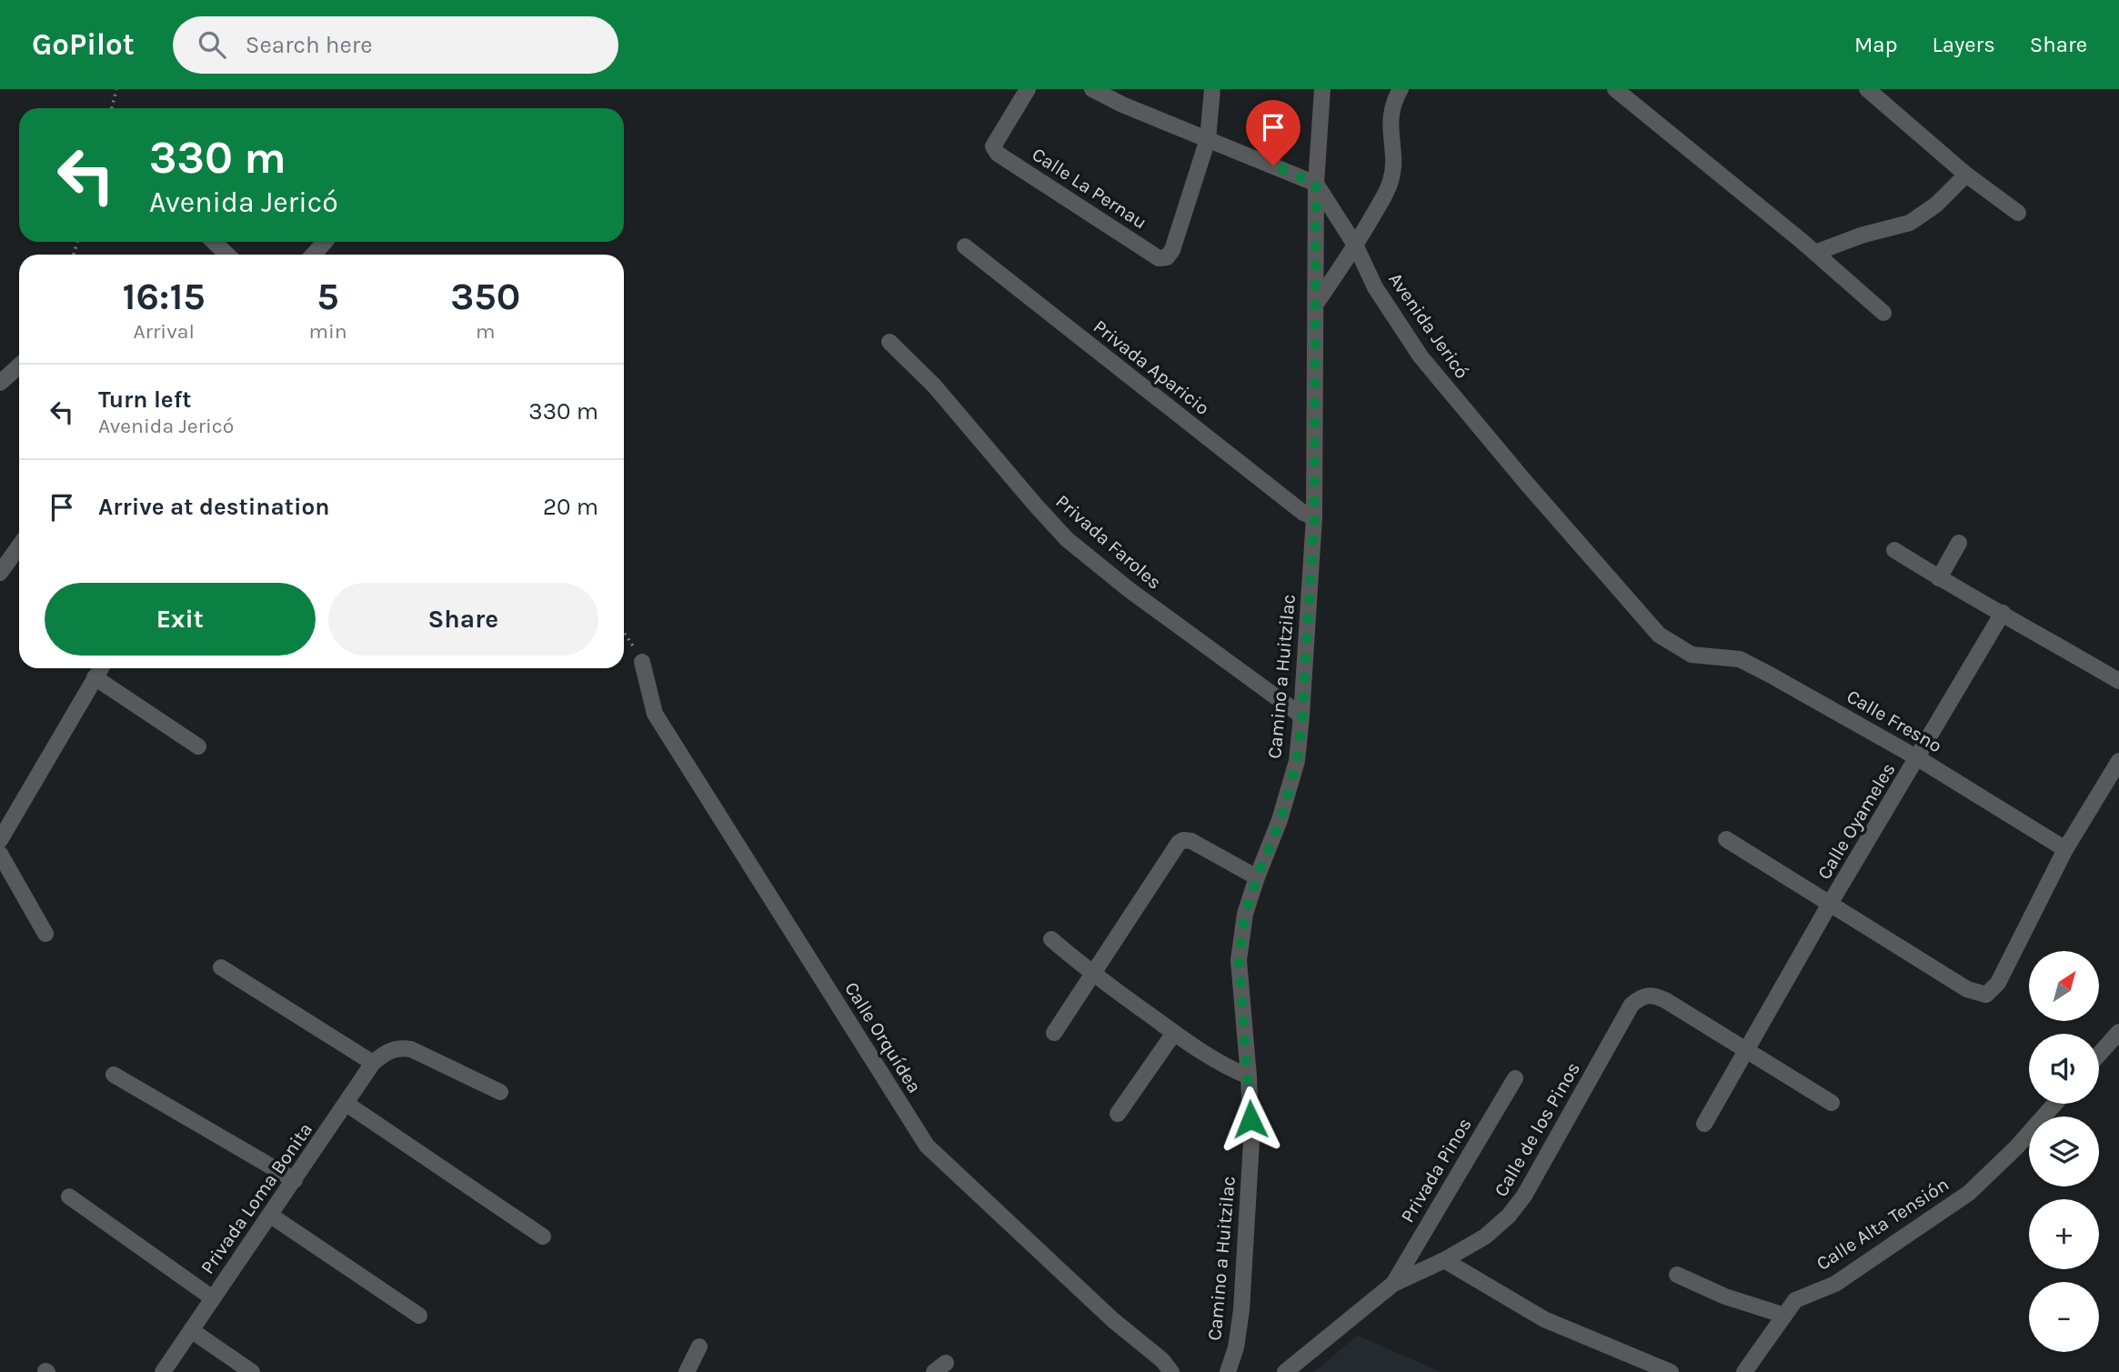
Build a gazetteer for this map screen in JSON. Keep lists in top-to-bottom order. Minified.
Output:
{"streets":{"street":["Calle La Pernau","Avenida Jericó","Privada Aparicio","Privada Faroles","Camino a Huitzilac","Calle Fresno","Calle Oyameles","Calle Orquídea","Calle de los Pinos","Privada Pinos","Privada Loma Bonita","Calle Alta Tensión"]},"crossings":[["Avenida Jericó","Camino a Huitzilac"],["Avenida Jericó","Calle Fresno"],["Privada Aparicio","Camino a Huitzilac"],["Privada Faroles","Camino a Huitzilac"],["Calle Fresno","Calle Oyameles"],["Calle Oyameles","Calle de los Pinos"],["Calle de los Pinos","Privada Pinos"]],"north":"top right","page":{"header":"GoPilot","search":"Search here","nav":["Map","Layers","Share"],"turn":["330 m","Avenida Jericó"],"eta":["16:15","Arrival","5","min","350","m"],"list":[{"name":"Turn left","note":"Avenida Jericó","value":"330 m"},{"name":"Arrive at destination","value":"20 m"}],"buttons":["Exit","Share"],"map_buttons":["+","−"]}}
